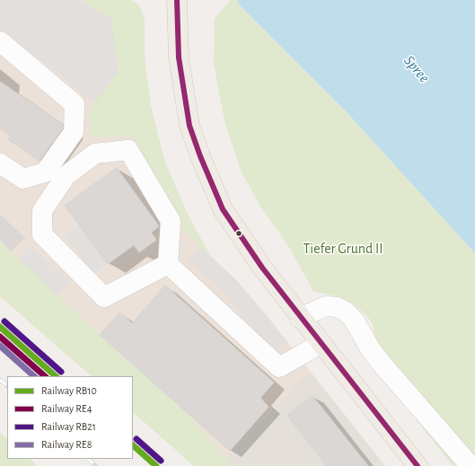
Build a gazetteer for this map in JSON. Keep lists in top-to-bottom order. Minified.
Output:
{"water":["Spree"],"parks":["Tiefer Grund II"],"lines":["rail line RB21","rail line RB10","rail line RE4","rail line RE8"],"legend":["Railway RB10","Railway RE4","Railway RB21","Railway RE8"]}
